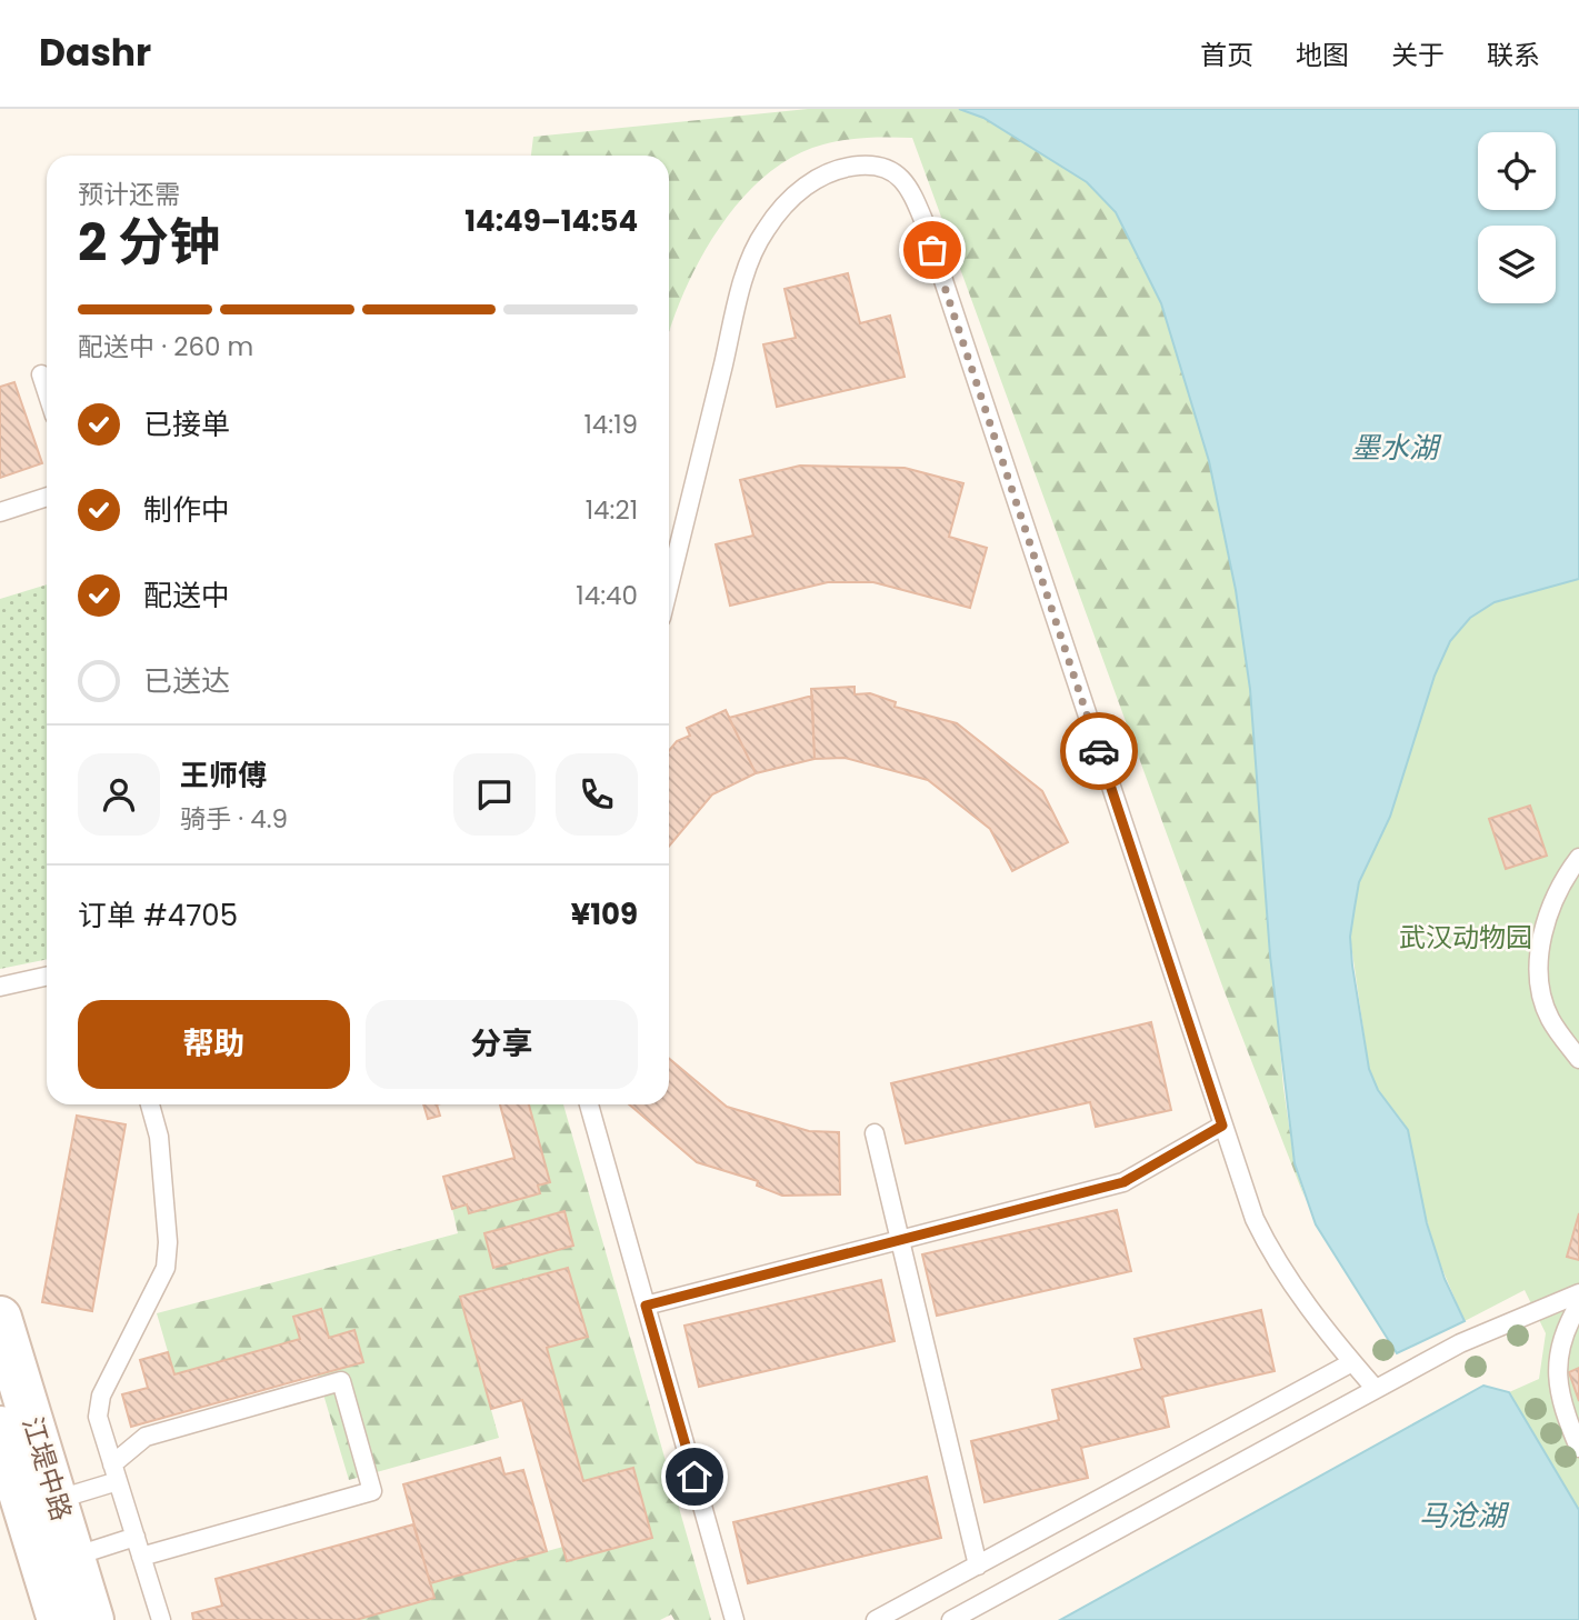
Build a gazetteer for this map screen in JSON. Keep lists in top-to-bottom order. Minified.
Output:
{"streets":{"main road":["江堤中路"]},"water":["墨水湖","马沧湖"],"parks":["武汉动物园"],"page":{"header":"Dashr","nav":["首页","地图","关于","联系"],"heading":["2 分钟","预计还需","14:49–14:54"],"panel":["王师傅","骑手 · 4.9","订单 #4705","¥109"],"bar":"配送中 · 260 m","list":[["已接单","14:19"],["制作中","14:21"],["配送中","14:40"],"已送达"],"buttons":["帮助","分享"]}}
